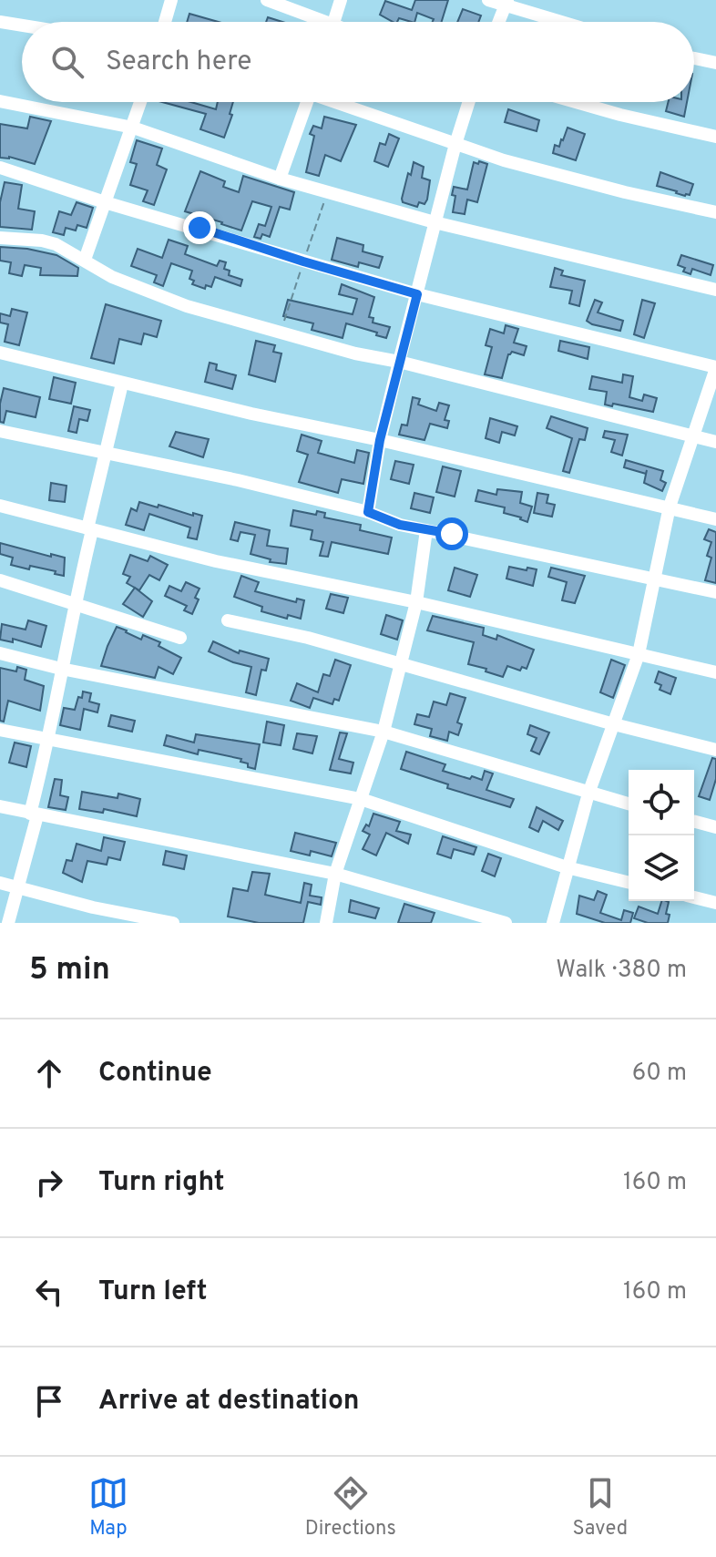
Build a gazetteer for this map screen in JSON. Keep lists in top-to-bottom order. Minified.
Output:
{"page":{"search":"Search here","heading":["5 min","Walk · 380 m"],"list":[["Continue","60 m"],["Turn right","160 m"],["Turn left","160 m"],"Arrive at destination"],"nav":["Map","Directions","Saved"]}}
